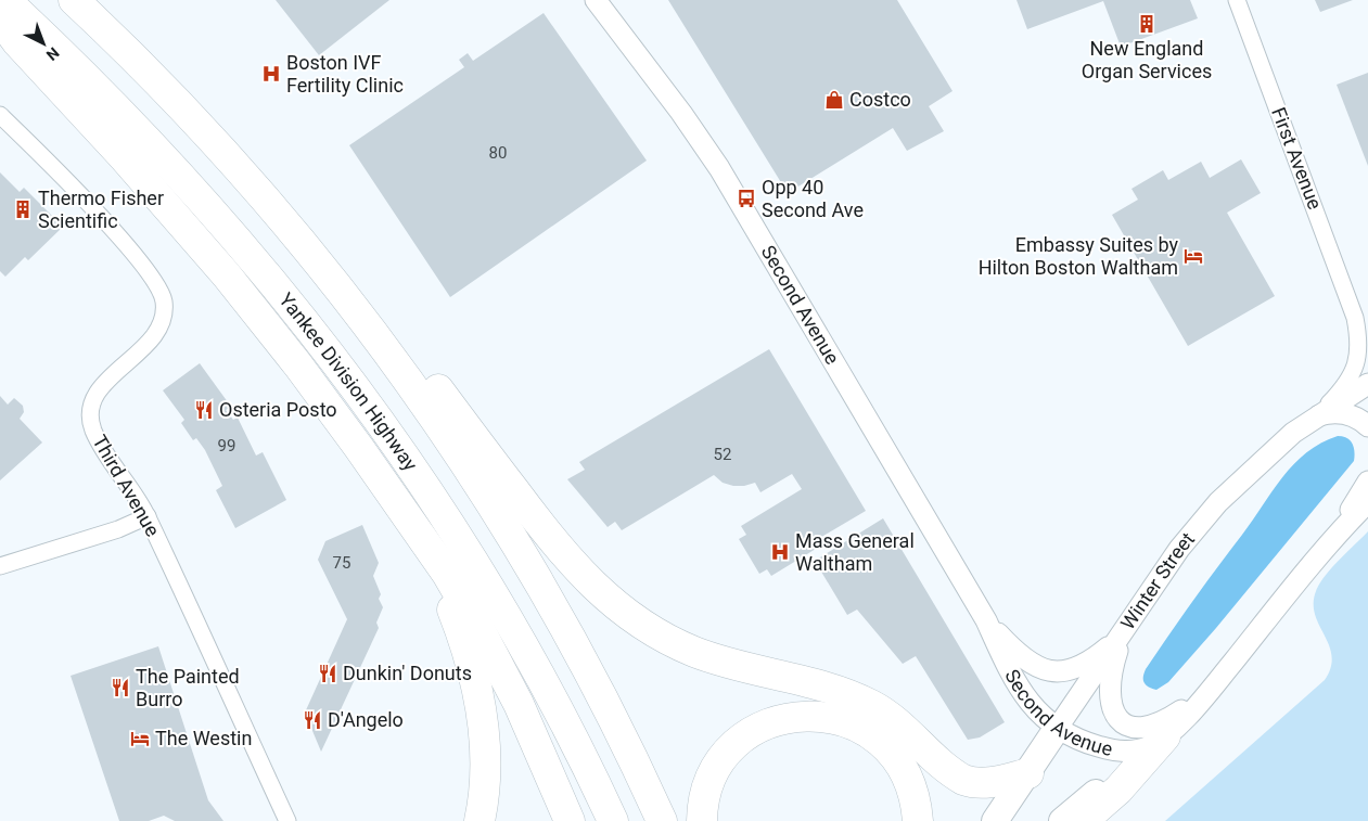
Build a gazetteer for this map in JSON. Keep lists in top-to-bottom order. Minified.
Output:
{"streets":{"highway":["Yankee Division Highway"],"main road":["Winter Street"],"street":["First Avenue","Second Avenue","Third Avenue"]},"crossings":[["First Avenue","Winter Street"],["Second Avenue","Winter Street"]],"places":{"building":["New England Organ Services","Thermo Fisher Scientific"],"hospital":["Boston IVF Fertility Clinic","Mass General Waltham"],"shop":["Costco"],"bus stop":["Opp 40 Second Ave"],"hotel":["Embassy Suites by Hilton Boston Waltham","The Westin"],"restaurant":["Osteria Posto","Dunkin' Donuts","The Painted Burro","D'Angelo"]},"house_numbers":["80","99","52","75"],"north":"bottom right"}
